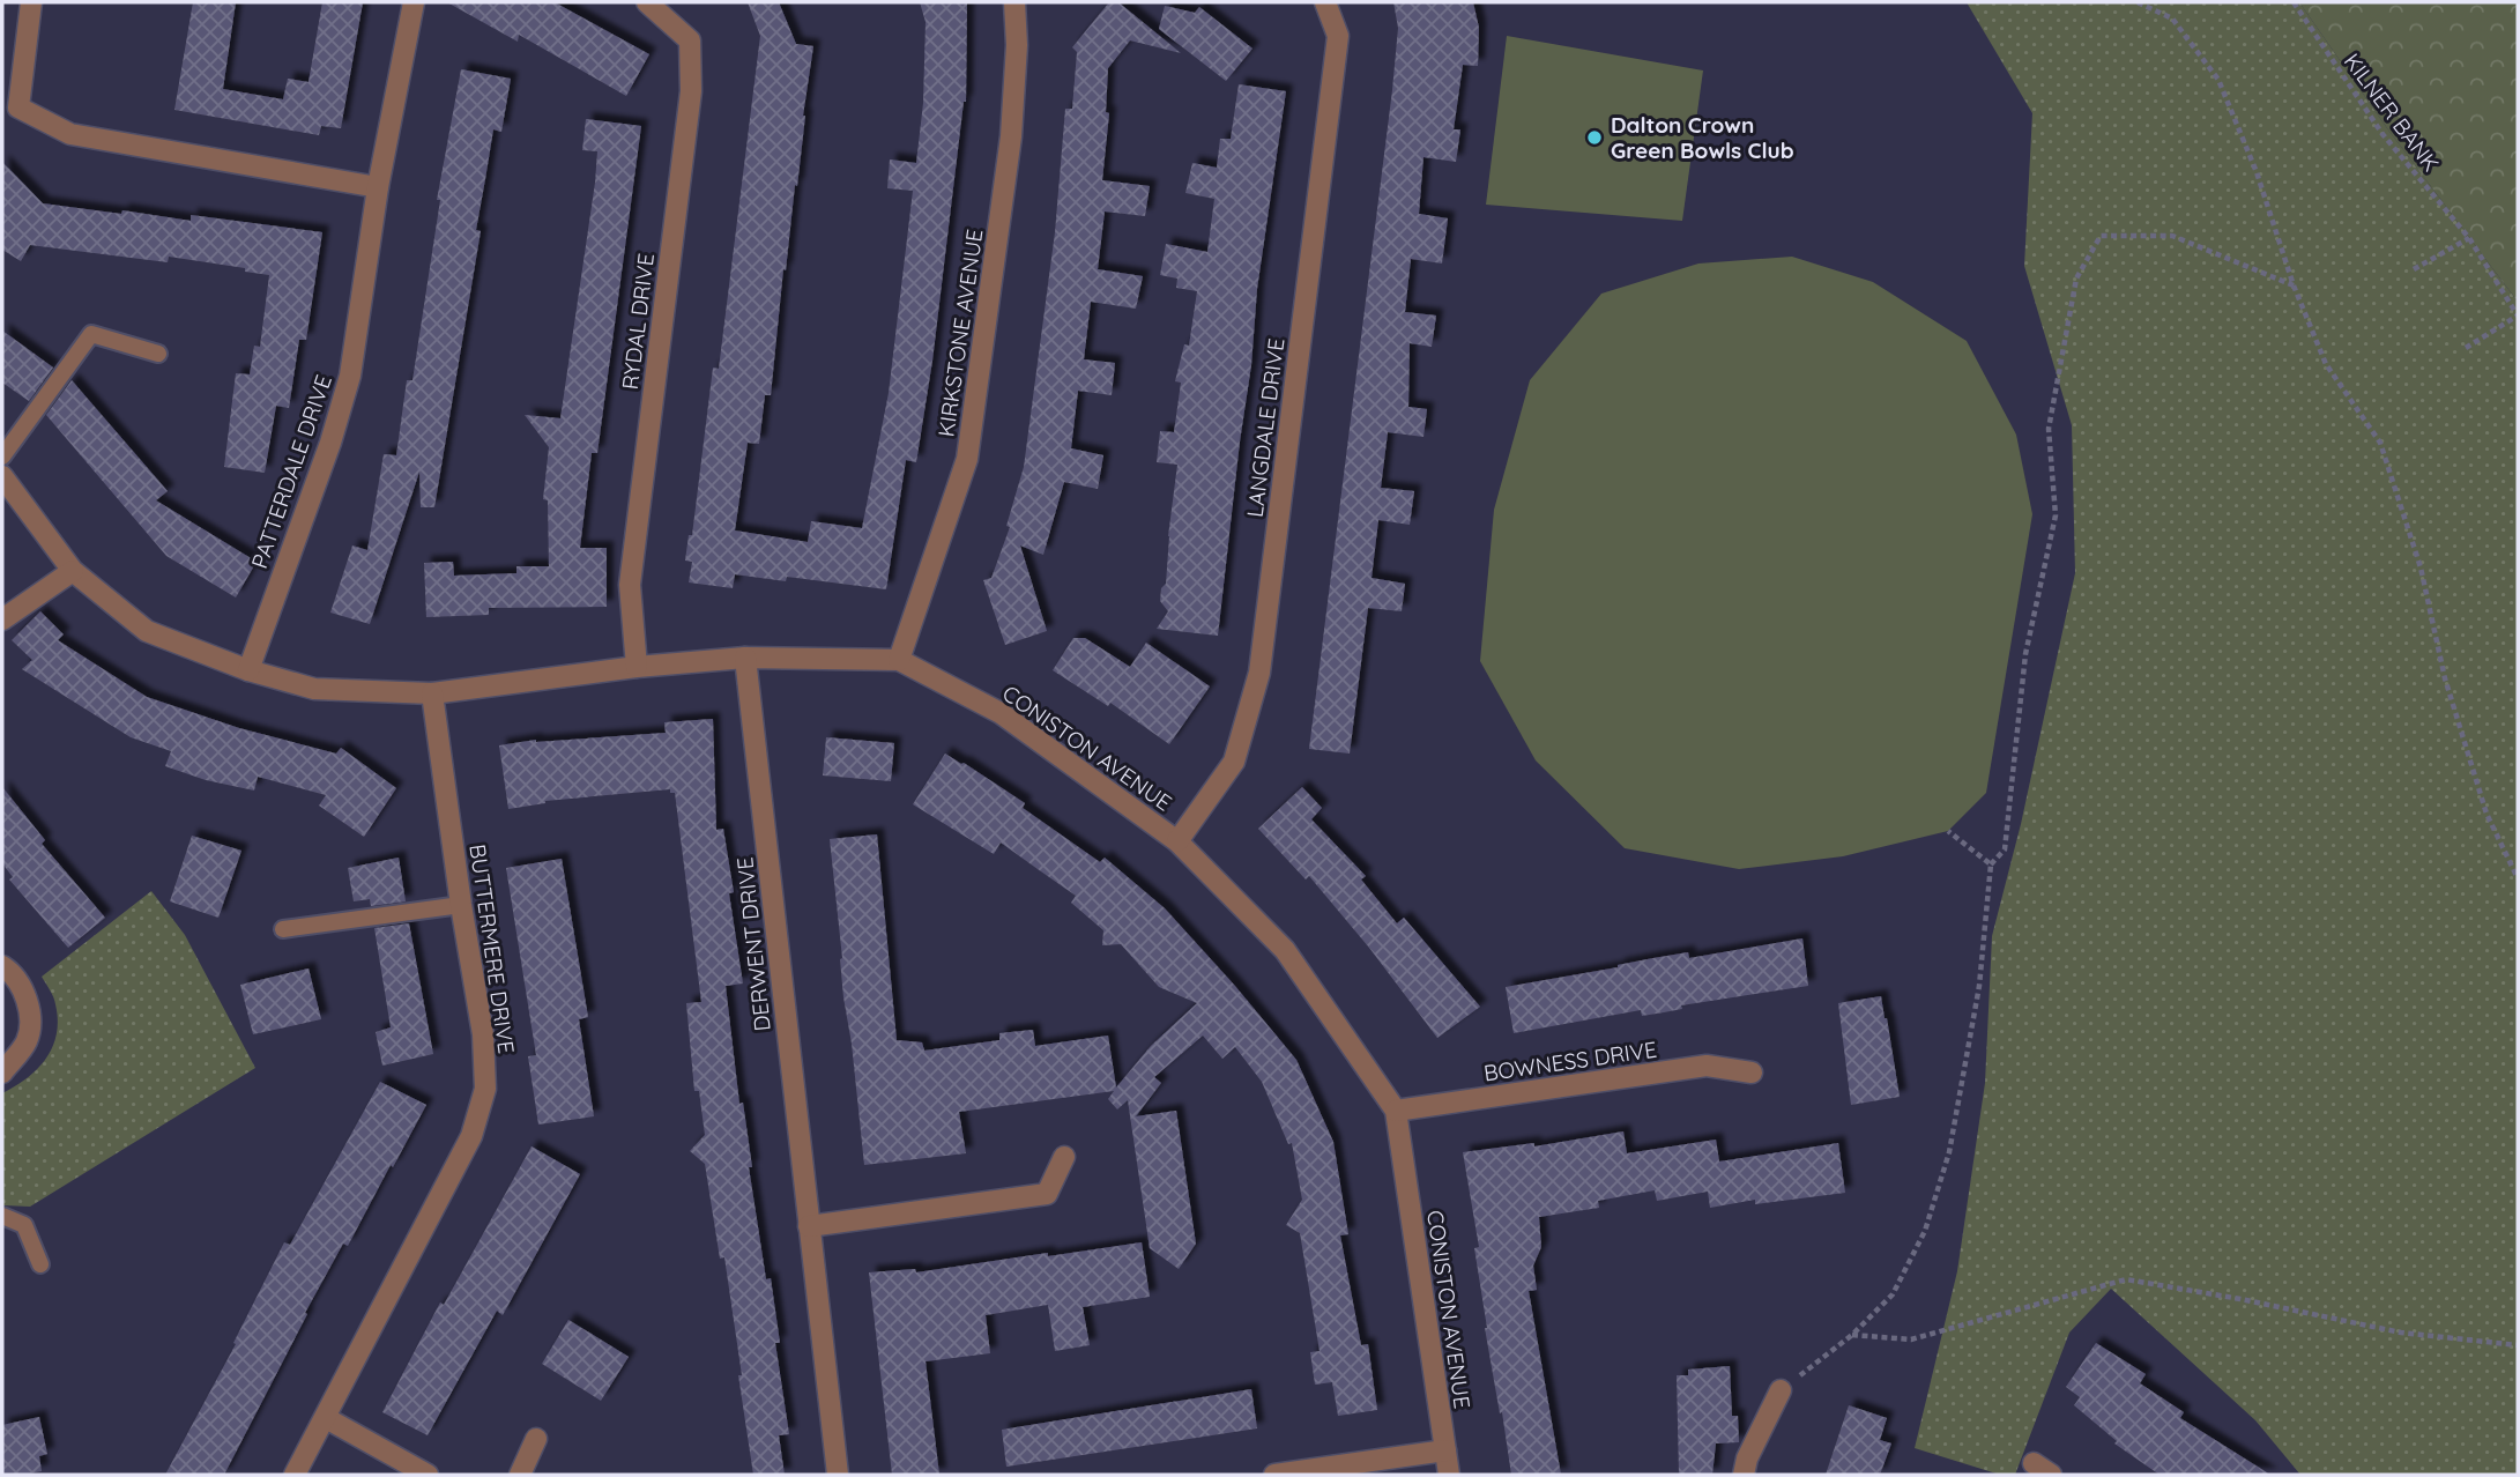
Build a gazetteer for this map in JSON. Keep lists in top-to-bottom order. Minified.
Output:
{"streets":{"street":["RYDAL DRIVE","KIRKSTONE AVENUE","LANGDALE DRIVE","PATTERDALE DRIVE","CONISTON AVENUE","DERWENT DRIVE","BUTTERMERE DRIVE","BOWNESS DRIVE"],"path":["KILNER BANK"]},"crossings":[["RYDAL DRIVE","CONISTON AVENUE"],["KIRKSTONE AVENUE","CONISTON AVENUE"],["LANGDALE DRIVE","CONISTON AVENUE"],["PATTERDALE DRIVE","CONISTON AVENUE"],["CONISTON AVENUE","DERWENT DRIVE"],["CONISTON AVENUE","BUTTERMERE DRIVE"],["CONISTON AVENUE","BOWNESS DRIVE"]],"places":["Dalton Crown Green Bowls Club"]}
